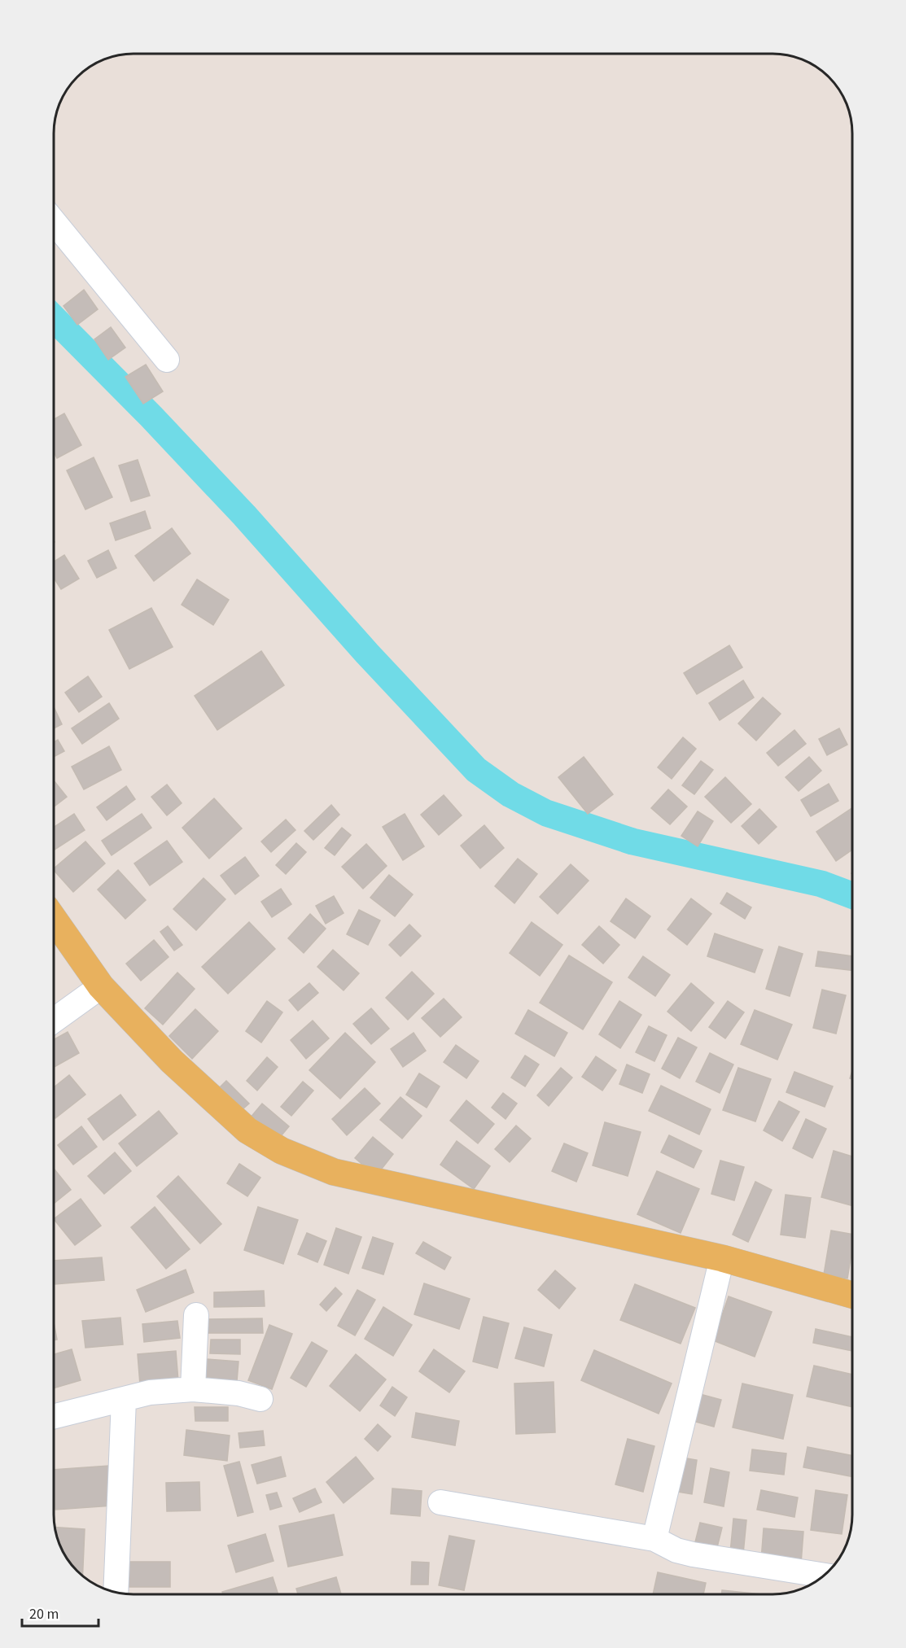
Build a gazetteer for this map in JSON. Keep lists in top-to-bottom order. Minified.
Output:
{"scale_bar":"20 m"}
